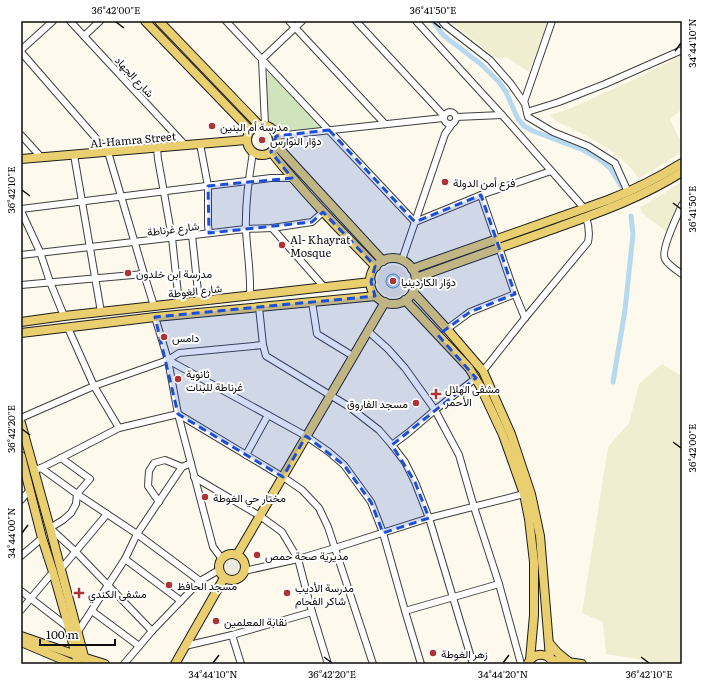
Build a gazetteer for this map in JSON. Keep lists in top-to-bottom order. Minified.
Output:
{"streets":{"main road":["Al-Hamra Street","شارع الغوطة"],"street":["شارع الجهاد","شارع غرناطة"]},"crossings":[["شارع الجهاد","Al-Hamra Street"]],"places":{"other":["مدرسة أم البنين","دوّار النوارس","فرع أمن الدولة","Al- Khayrat Mosque","مدرسة ابن خلدون","دوّار الكاردينيا","دامس","ثانوية غرناطة للبنات","مسجد الفاروق","مختار حي الغوطة","مديرية صحة حمص","مسجد الحافظ","مدرسة الأديب شاكر الفحام","نقابة المعلمين","زهر الغوطة"],"health":["مشفى الهلال الأحمر","مشفى الكندي"]},"scale_bar":"100 m","coordinates":["36°42'00\"E","36°41'50\"E","34°44'10\"N","36°42'10\"E","36°42'20\"E","34°44'00\"N","34°44'20\"N"]}
